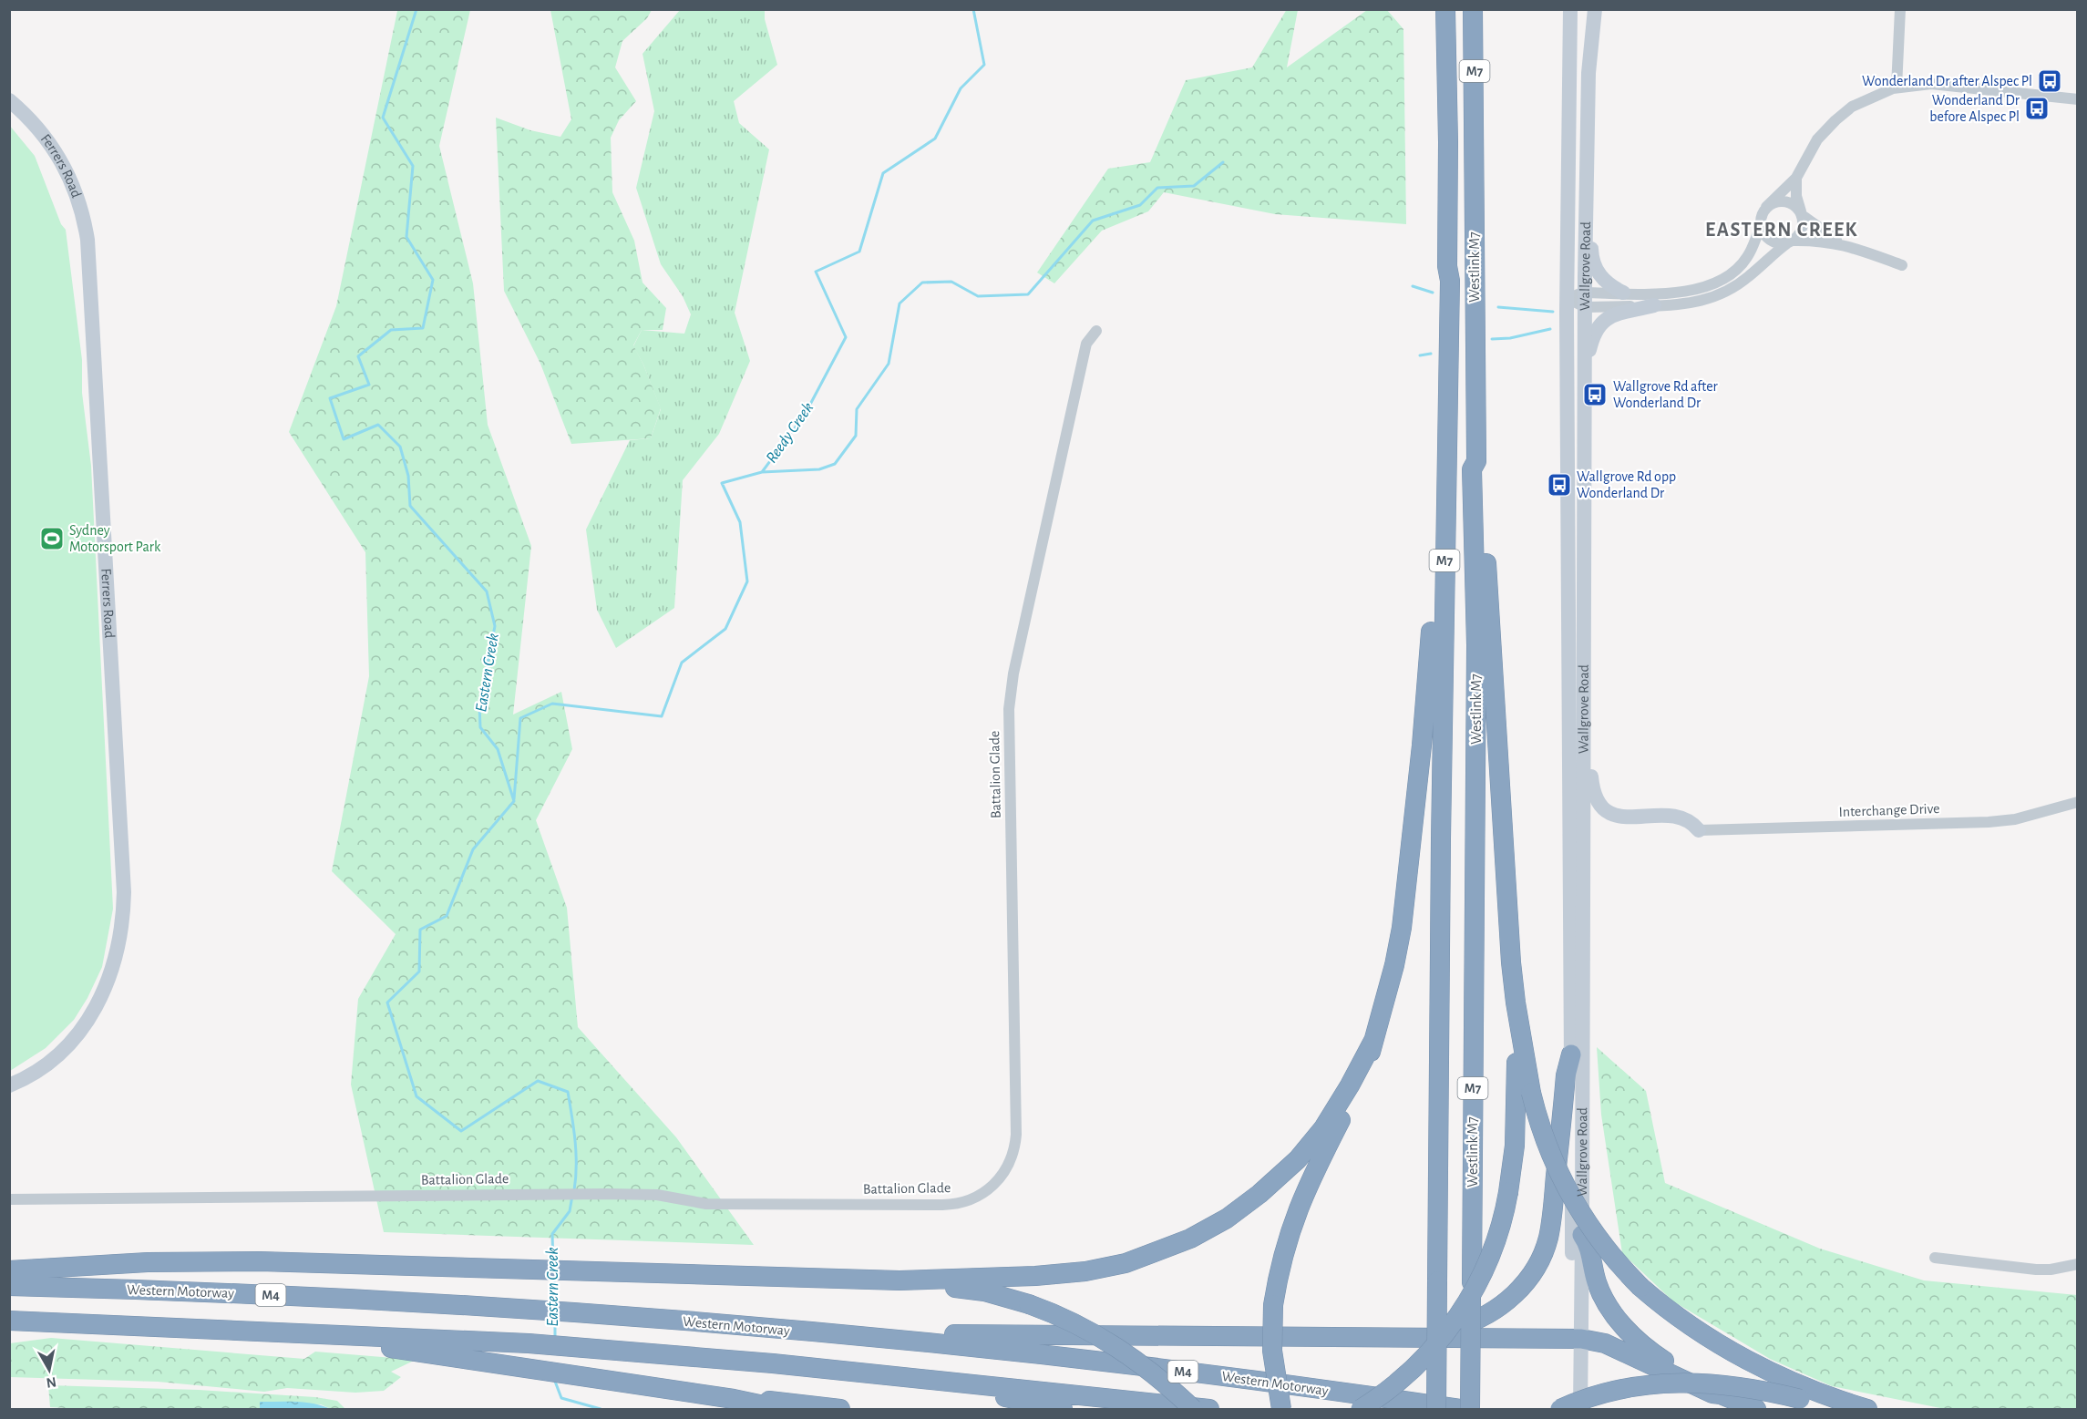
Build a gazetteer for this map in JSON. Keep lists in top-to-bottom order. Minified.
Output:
{"streets":{"highway":["M7","Westlink M7","Western Motorway","M4"],"main road":["Ferrers Road","Wallgrove Road"],"street":["Battalion Glade","Interchange Drive"]},"districts":["EASTERN CREEK"],"water":["Reedy Creek","Eastern Creek"],"places":{"bus stop":["Wonderland Dr after Alspec Pl","Wonderland Dr before Alspec Pl","Wallgrove Rd after Wonderland Dr","Wallgrove Rd opp Wonderland Dr"],"sports":["Sydney Motorsport Park"]},"north":"bottom"}
